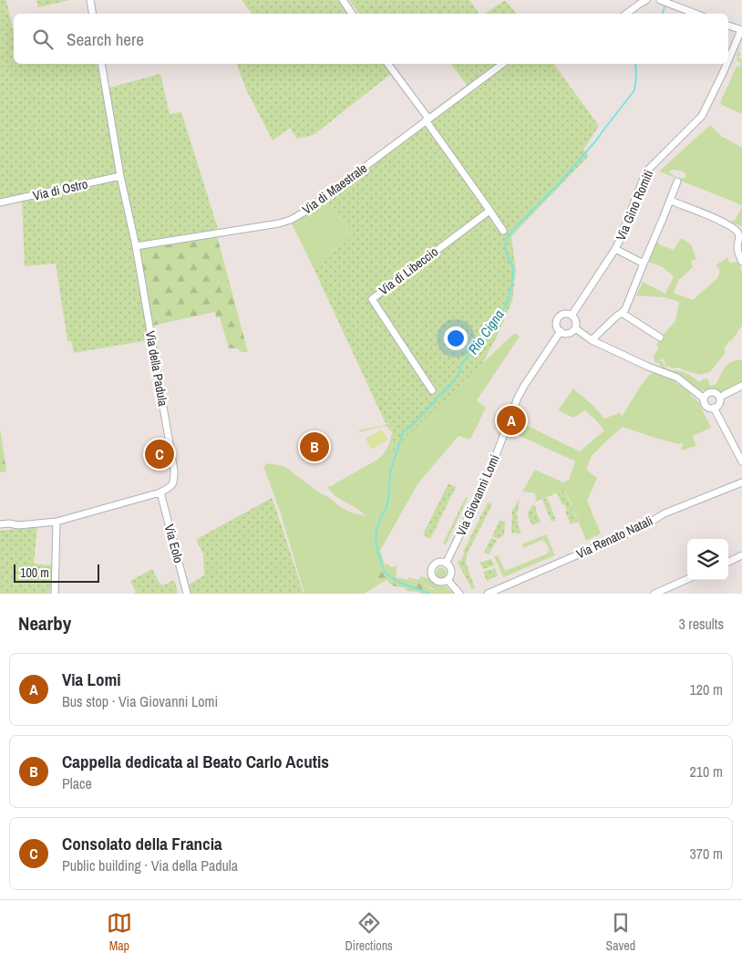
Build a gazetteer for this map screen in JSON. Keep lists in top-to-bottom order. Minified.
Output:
{"streets":{"street":["Via di Maestrale","Via di Ostro","Via Gino Romiti","Via di Libeccio","Via della Padula","Via Giovanni Lomi","Via Renato Natali","Via Eolo"]},"crossings":[["Via di Maestrale","Via della Padula"],["Via di Ostro","Via della Padula"],["Via Gino Romiti","Via Giovanni Lomi"],["Via della Padula","Via Eolo"]],"water":["Rio Cigna"],"scale_bar":"100 m","page":{"search":"Search here","pins":["A","B","C"],"scale":"100 m","heading":["Nearby","3 results"],"list":[{"mark":"A","name":"Via Lomi","note":"Bus stop · Via Giovanni Lomi","value":"120 m"},{"mark":"B","name":"Cappella dedicata al Beato Carlo Acutis","note":"Place","value":"210 m"},{"mark":"C","name":"Consolato della Francia","note":"Public building · Via della Padula","value":"370 m"}],"nav":["Map","Directions","Saved"]}}
